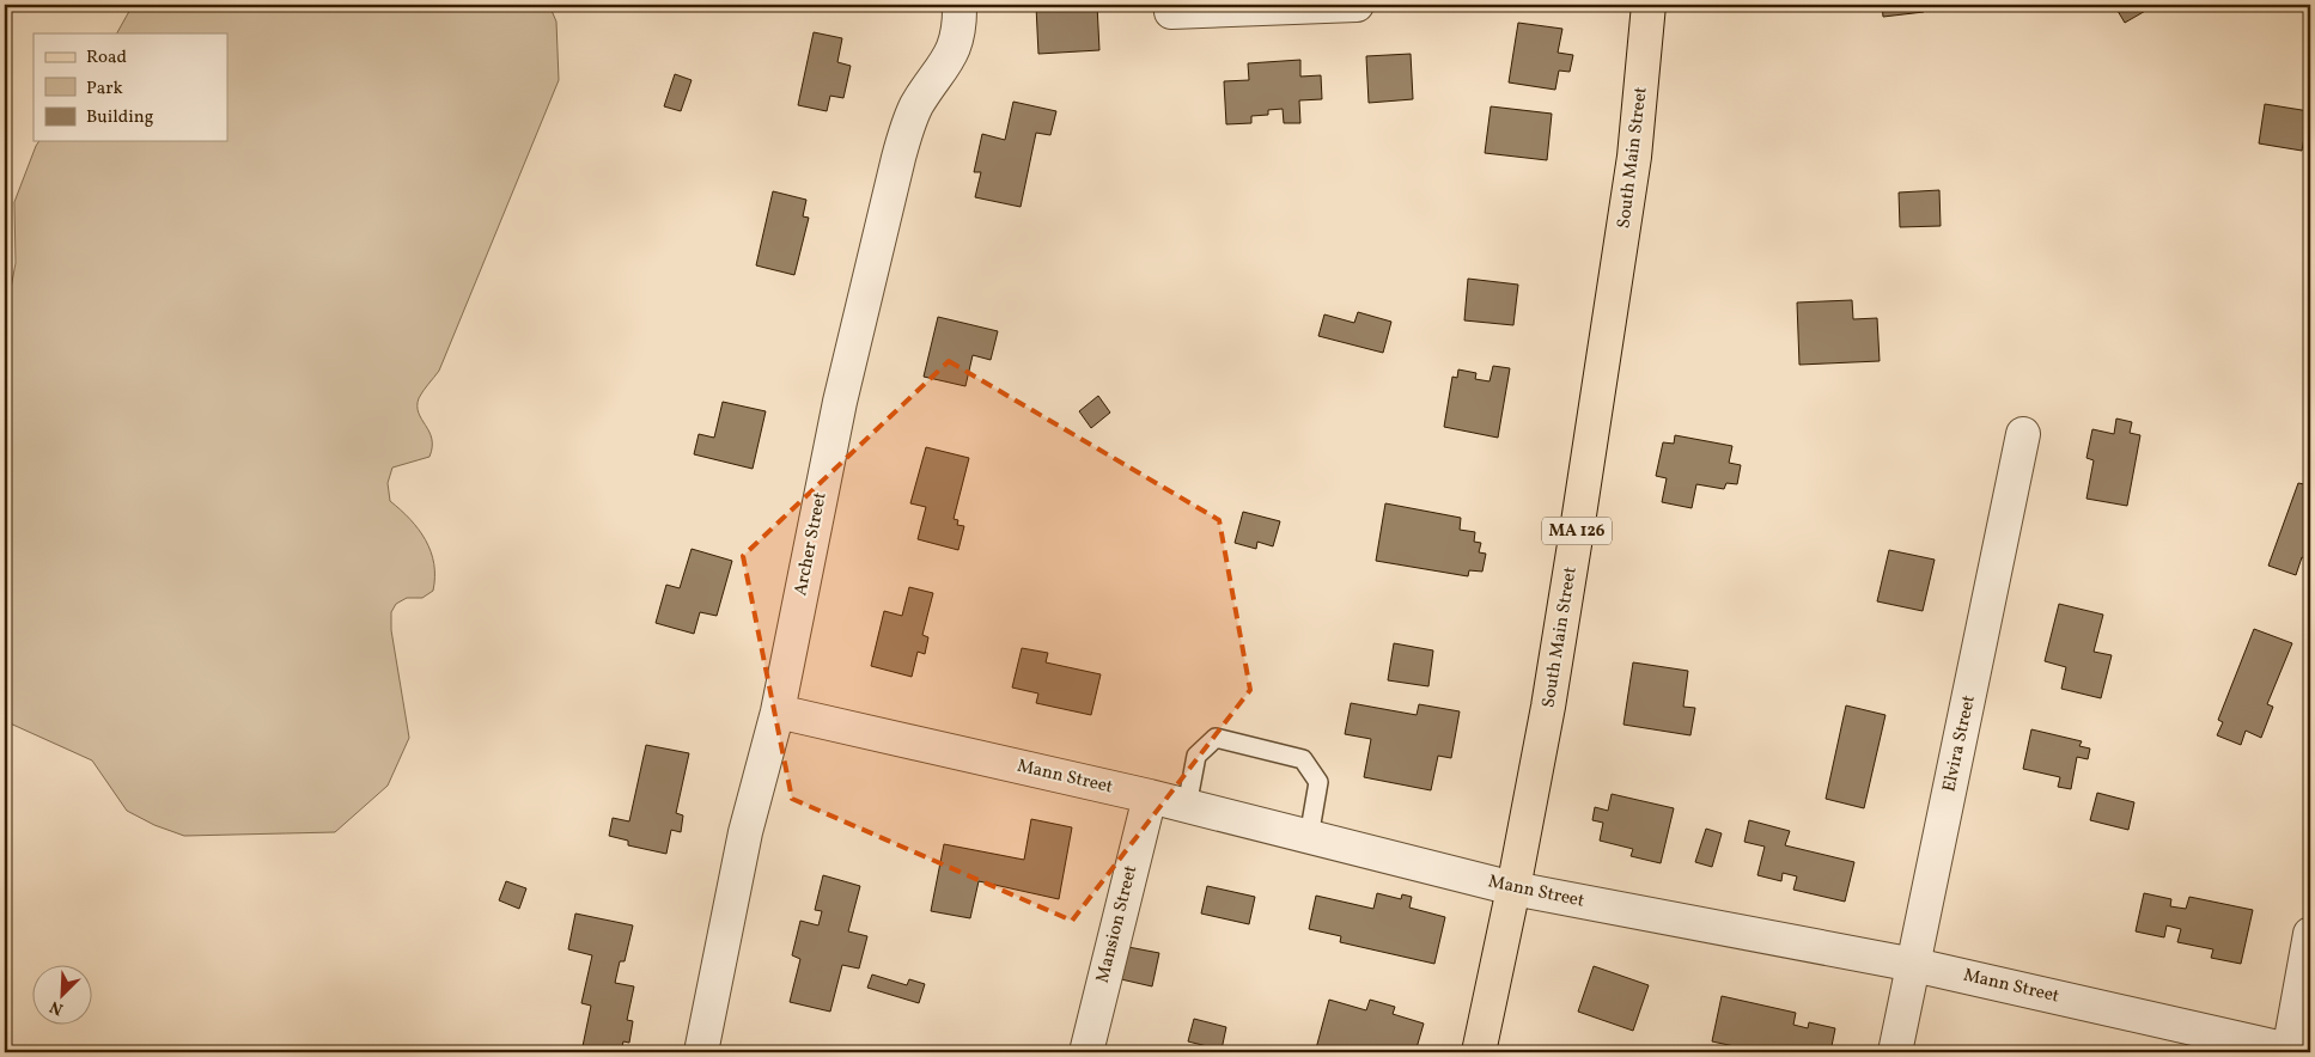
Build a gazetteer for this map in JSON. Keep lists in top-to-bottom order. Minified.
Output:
{"streets":{"main road":["South Main Street","MA 126"],"street":["Archer Street","Elvira Street","Mann Street","Mansion Street"]},"crossings":[["South Main Street","Mann Street"],["Archer Street","Mann Street"],["Elvira Street","Mann Street"],["Mann Street","Mansion Street"]],"legend":["Road","Park","Building"],"north":"bottom left"}
